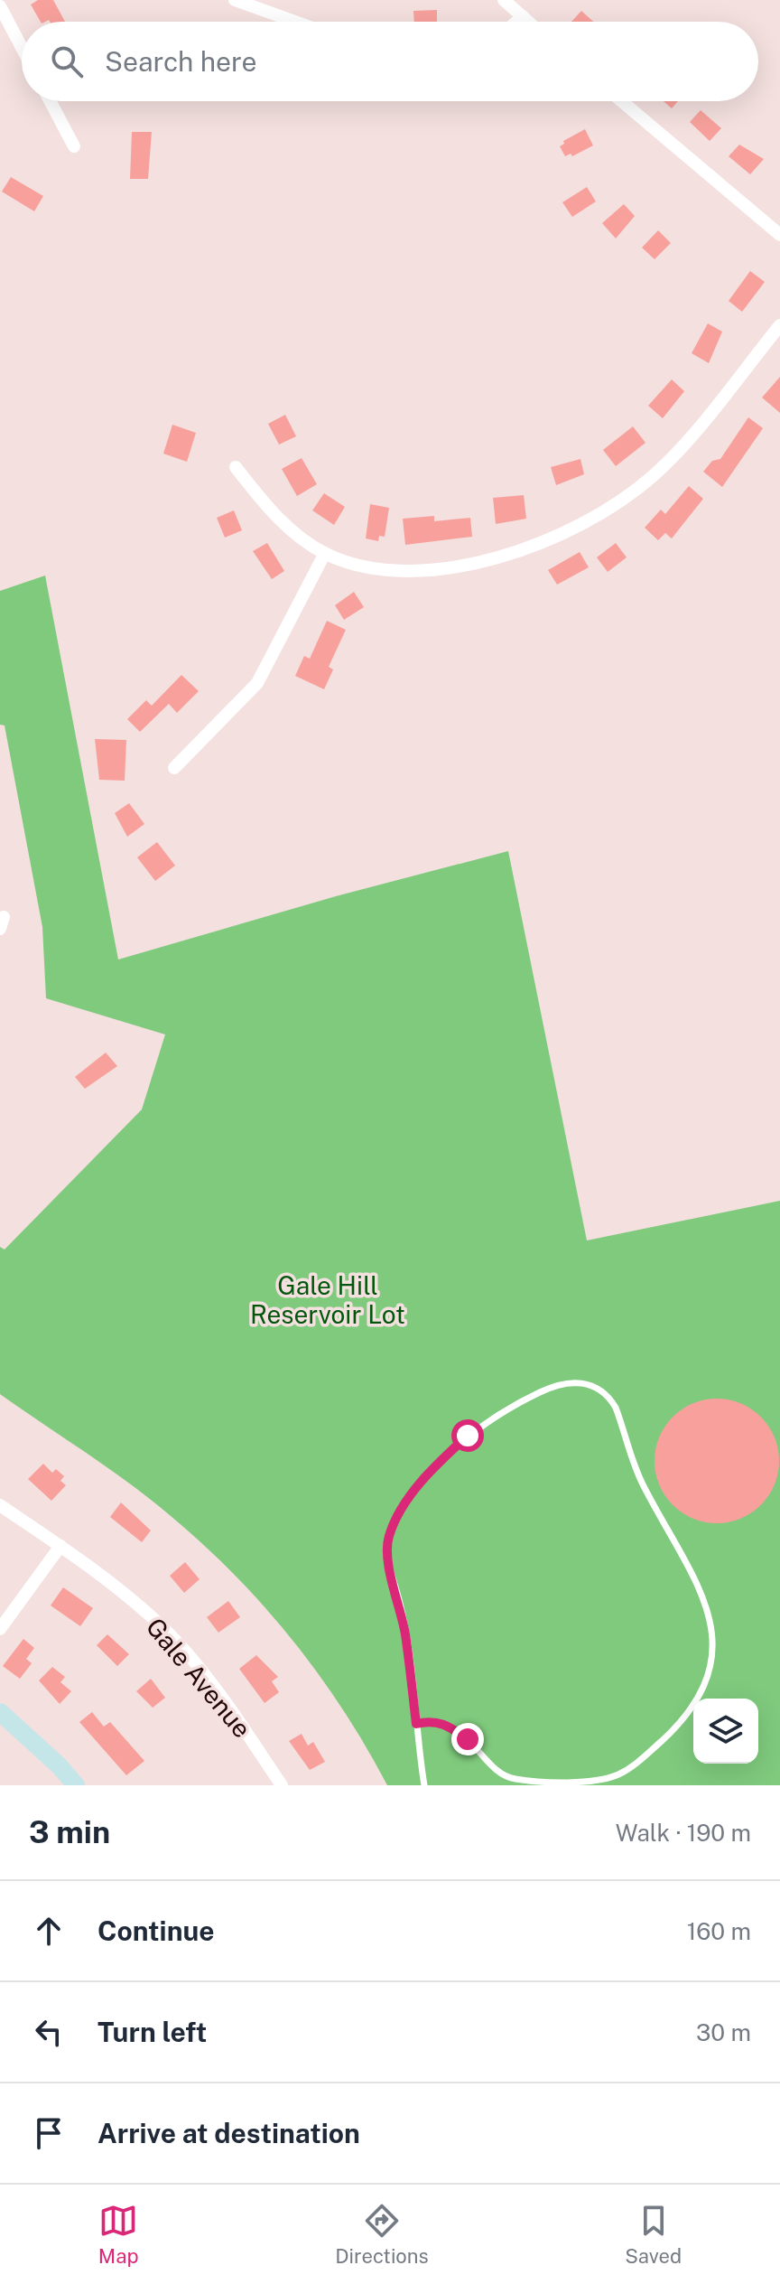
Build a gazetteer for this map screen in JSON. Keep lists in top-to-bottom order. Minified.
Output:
{"streets":{"street":["Gale Avenue"]},"parks":["Gale Hill Reservoir Lot"],"page":{"search":"Search here","heading":["3 min","Walk · 190 m"],"list":[["Continue","160 m"],["Turn left","30 m"],"Arrive at destination"],"nav":["Map","Directions","Saved"]}}
